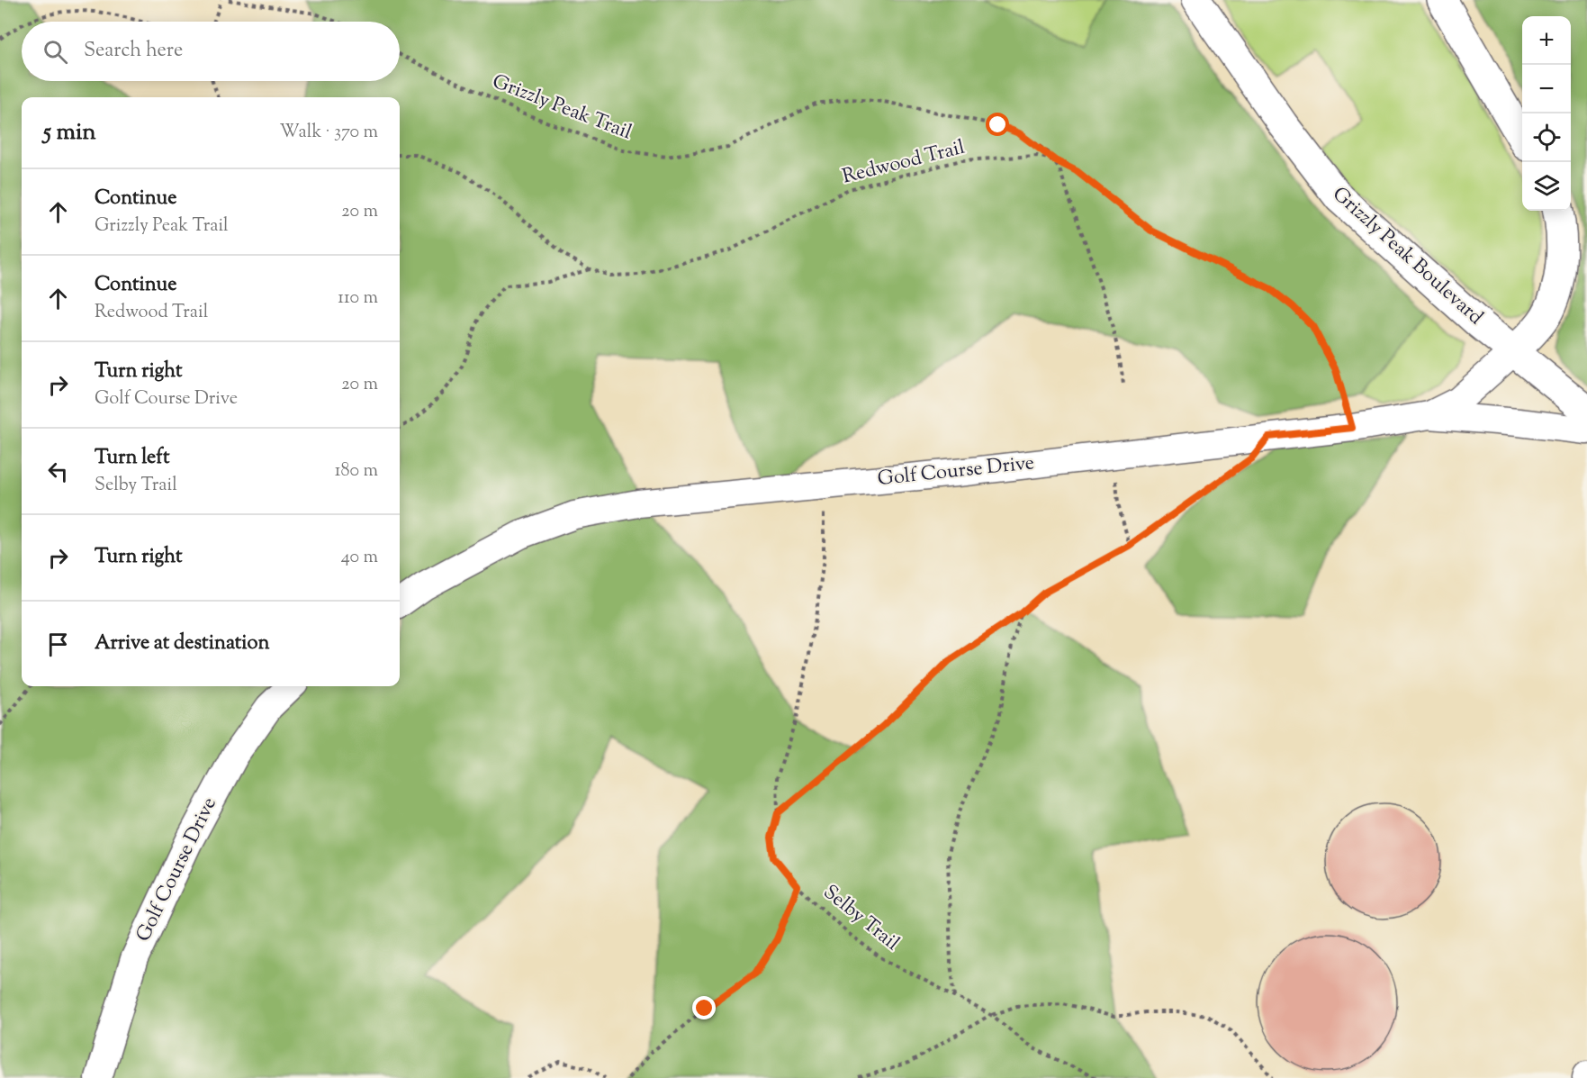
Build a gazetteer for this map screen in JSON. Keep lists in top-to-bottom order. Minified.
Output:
{"streets":{"street":["Grizzly Peak Boulevard","Golf Course Drive"],"path":["Grizzly Peak Trail","Redwood Trail","Selby Trail"]},"crossings":[["Grizzly Peak Trail","Redwood Trail"],["Redwood Trail","Golf Course Drive"],["Grizzly Peak Boulevard","Golf Course Drive"],["Golf Course Drive","Selby Trail"]],"page":{"map_buttons":["+","−"],"search":"Search here","heading":["5 min","Walk · 370 m"],"list":[["Continue","Grizzly Peak Trail","20 m"],["Continue","Redwood Trail","110 m"],["Turn right","Golf Course Drive","20 m"],["Turn left","Selby Trail","180 m"],["Turn right","40 m"],"Arrive at destination"]}}
